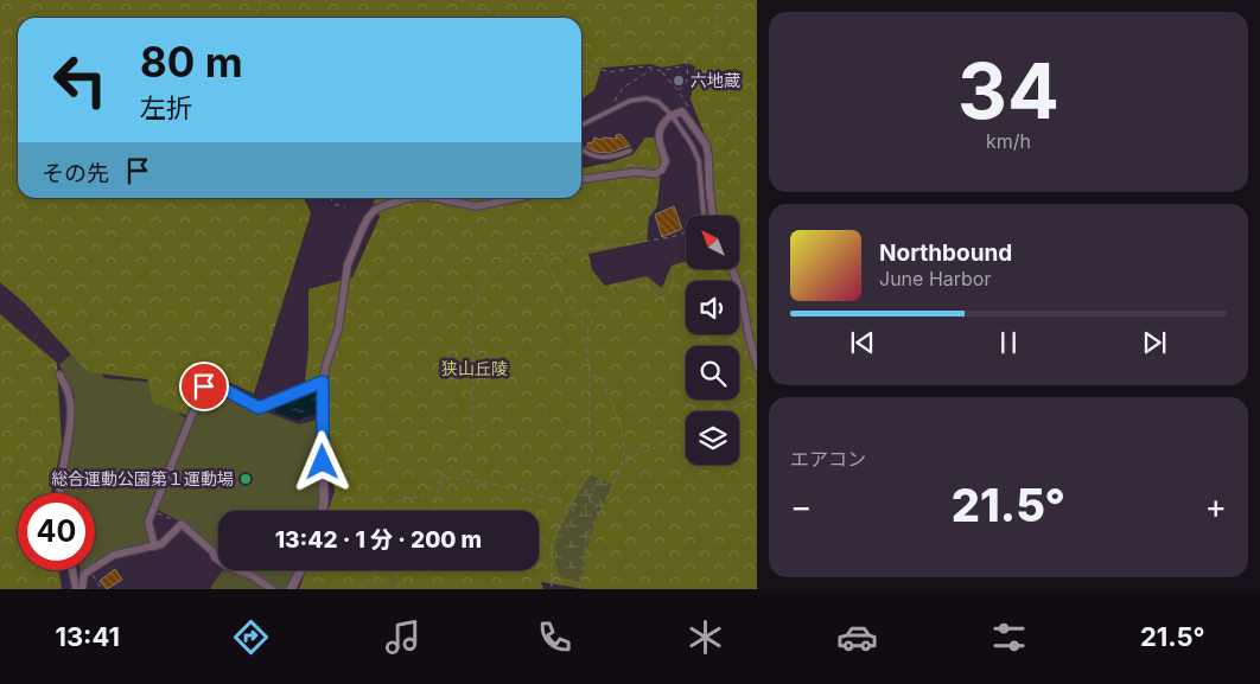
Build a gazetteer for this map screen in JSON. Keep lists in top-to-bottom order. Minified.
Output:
{"parks":["狭山丘陵"],"places":["六地蔵","総合運動公園第１運動場"],"north":"top left","page":{"tile":[["34","km/h"],"エアコン"],"turn":["80 m","左折"],"then":"その先","song":["Northbound","June Harbor"],"heat":["−","21.5°","+"],"limit":"40","trip":"13:42 · 1 分 · 200 m","tabs":["13:41","21.5°"]}}
